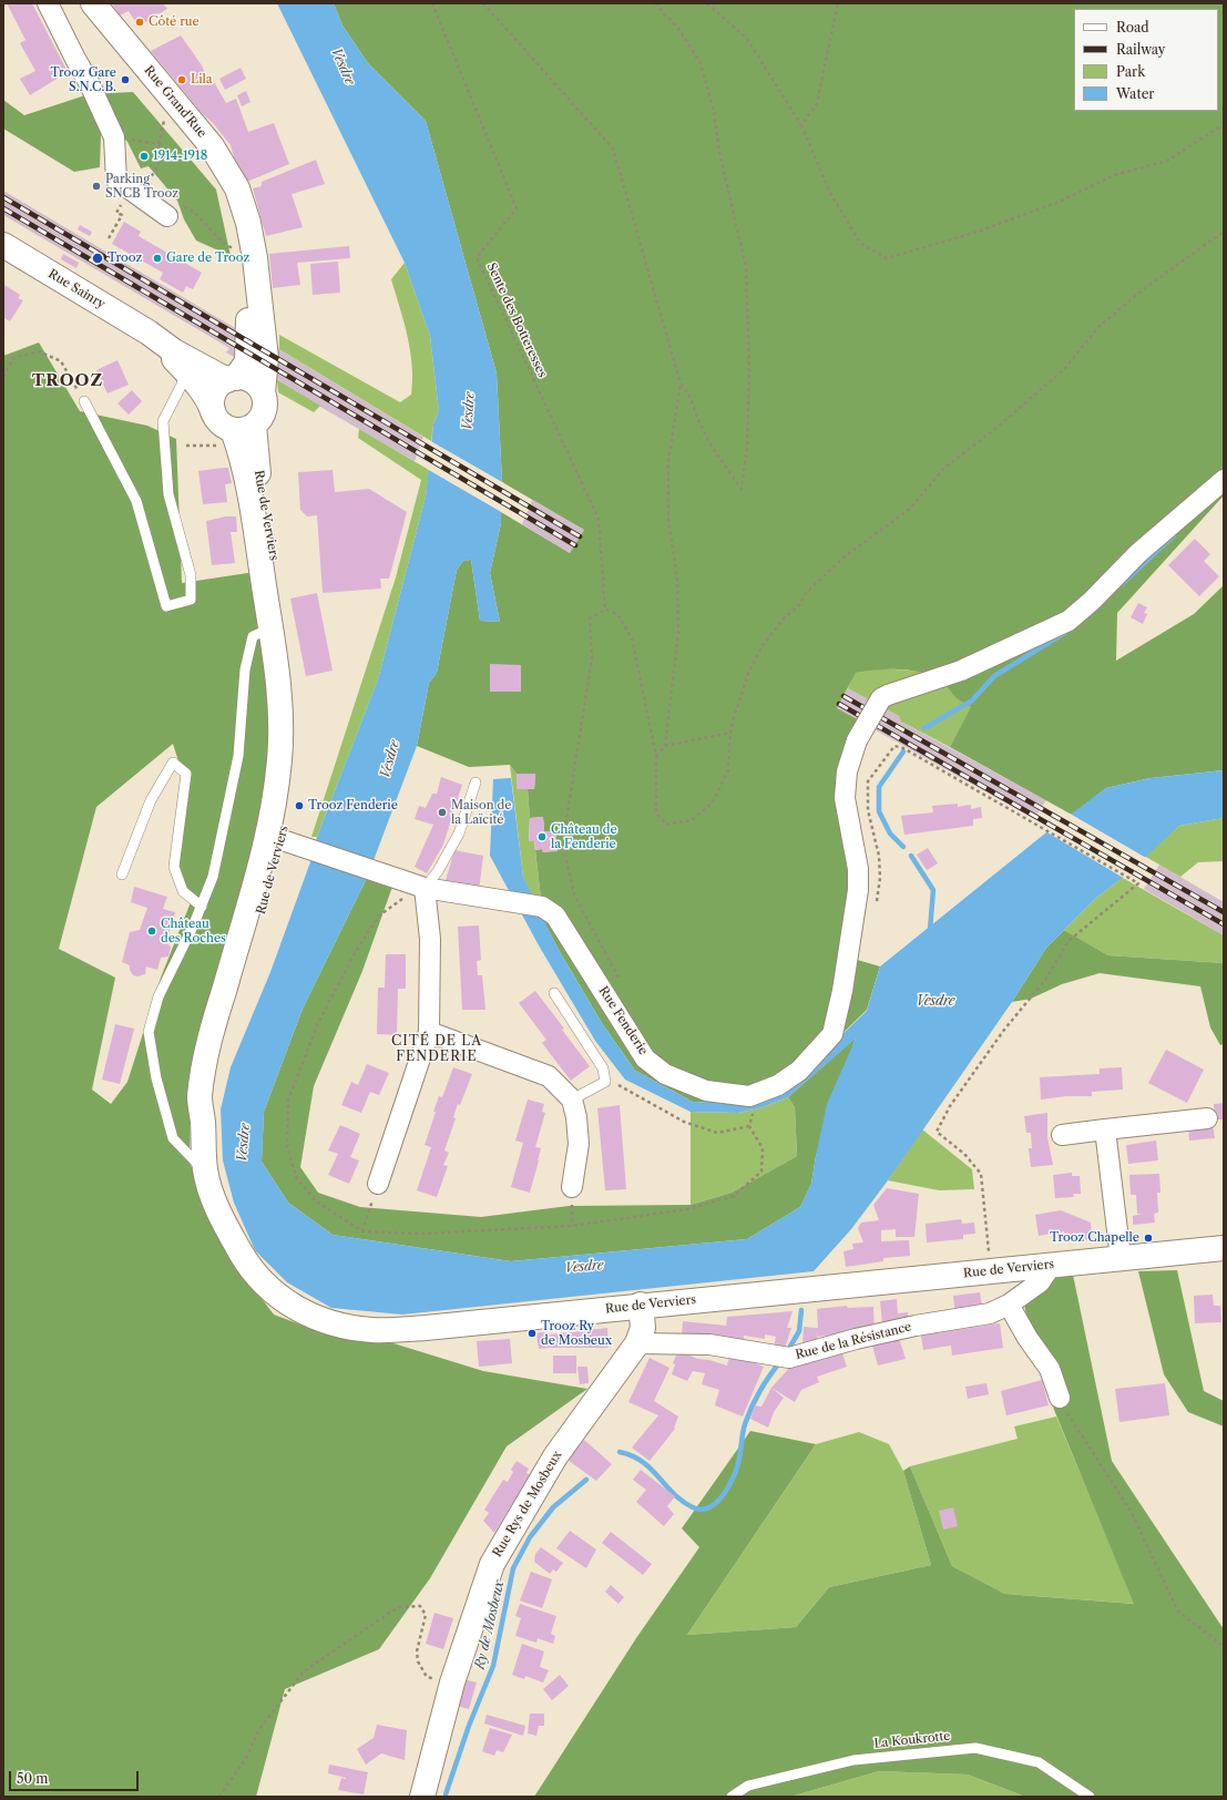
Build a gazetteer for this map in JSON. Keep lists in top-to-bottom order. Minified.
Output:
{"streets":{"main road":["Rue Grand'Rue","Rue Sainry","Rue de Verviers","Rue Rys de Mosbeux"],"street":["Rue Fenderie","Rue de la Résistance"],"lane":["La Koukrotte"],"path":["Sente des Botteresses"]},"crossings":[["Rue Grand'Rue","Rue Sainry"],["Rue Grand'Rue","Rue de Verviers"],["Rue Sainry","Rue de Verviers"],["Rue de Verviers","Rue Fenderie"],["Rue de Verviers","Rue de la Résistance"],["Rue de Verviers","Rue Rys de Mosbeux"],["Rue de la Résistance","Rue Rys de Mosbeux"]],"districts":["TROOZ","CITÉ DE LA FENDERIE"],"water":["Vesdre","Ry de Mosbeux"],"places":["Côté rue","Trooz Gare S.N.C.B.","Lila","1914-1918","Parking SNCB Trooz","Trooz","Gare de Trooz","Trooz Fenderie","Maison de la Laïcité","Château de la Fenderie","Château des Roches","Trooz Chapelle","Trooz Ry de Mosbeux"],"legend":["Road","Railway","Park","Water"],"scale_bar":"50 m"}
